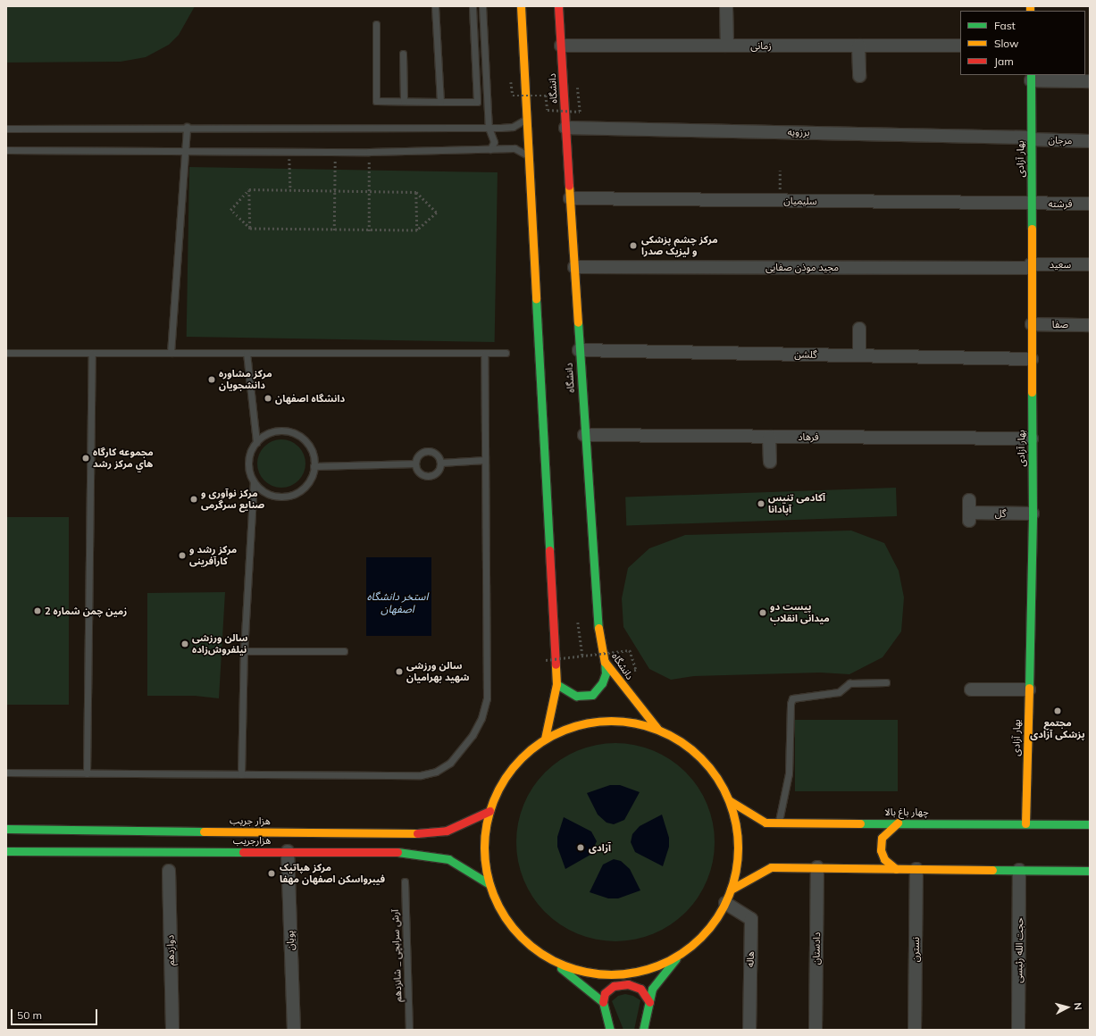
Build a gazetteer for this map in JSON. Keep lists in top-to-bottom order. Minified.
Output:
{"streets":{"main road":["دانشگاه","بهار آزادی","چهار باغ بالا","هزار جریب","هزارجریب"],"street":["زمانی","برزویه","مرجان","سلیمیان","فرشته","سعید","مجید موذن صفایی","صفا","گلشن","فرهاد","گل","پویان","دادستان","نسترن","دوازدهم","حجت الله رئیسی","هاله"],"lane":["آرش سرابچی _ شانزدهم"]},"crossings":[["زمانی","دانشگاه"],["دانشگاه","برزویه"],["دانشگاه","سلیمیان"],["دانشگاه","مجید موذن صفایی"],["دانشگاه","گلشن"],["دانشگاه","فرهاد"],["برزویه","مرجان"],["برزویه","بهار آزادی"],["مرجان","بهار آزادی"],["بهار آزادی","سلیمیان"],["بهار آزادی","فرشته"],["بهار آزادی","سعید"],["بهار آزادی","مجید موذن صفایی"],["بهار آزادی","صفا"],["بهار آزادی","گلشن"],["بهار آزادی","فرهاد"],["بهار آزادی","گل"],["بهار آزادی","چهار باغ بالا"],["سلیمیان","فرشته"],["سعید","مجید موذن صفایی"],["هزار جریب","هزارجریب"],["هزارجریب","پویان"]],"water":["استخر دانشگاه اصفهان"],"places":["مرکز چشم پزشکی و لیزیک صدرا","مرکز مشاوره دانشجویان","دانشگاه اصفهان","مجموعه کارگاه هاي مرکز رشد","مرکز نوآوری و صنایع سرگرمی","آکادمی تنیس آپادانا","مرکز رشد و کارآفرینی","زمین چمن شماره 2","پیست دو میدانی انقلاب","سالن ورزشی نیلفروش‌زاده","سالن ورزشی شهید بهرامیان","مجتمع پزشکی آزادی","آزادی","مرکز هپاتیک فیبرواسکن اصفهان مهفا"],"legend":["Fast","Slow","Jam"],"scale_bar":"50 m","north":"right"}
